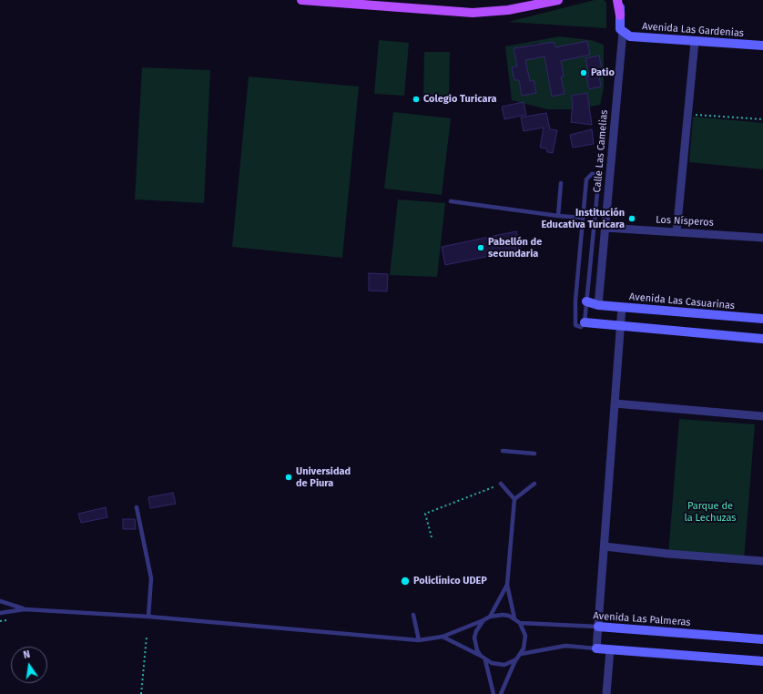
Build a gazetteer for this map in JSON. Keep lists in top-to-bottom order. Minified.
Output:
{"streets":{"street":["Avenida Las Gardenias","Calle Las Camelias","Los Nísperos","Avenida Las Casuarinas","Avenida Las Palmeras"]},"crossings":[["Avenida Las Gardenias","Calle Las Camelias"],["Calle Las Camelias","Los Nísperos"],["Calle Las Camelias","Avenida Las Casuarinas"]],"parks":["Parque de la Lechuzas"],"places":["Patio","Colegio Turicara","Institución Educativa Turicara","Pabellón de secundaria","Universidad de Piura","Policlínico UDEP"],"north":"top"}
